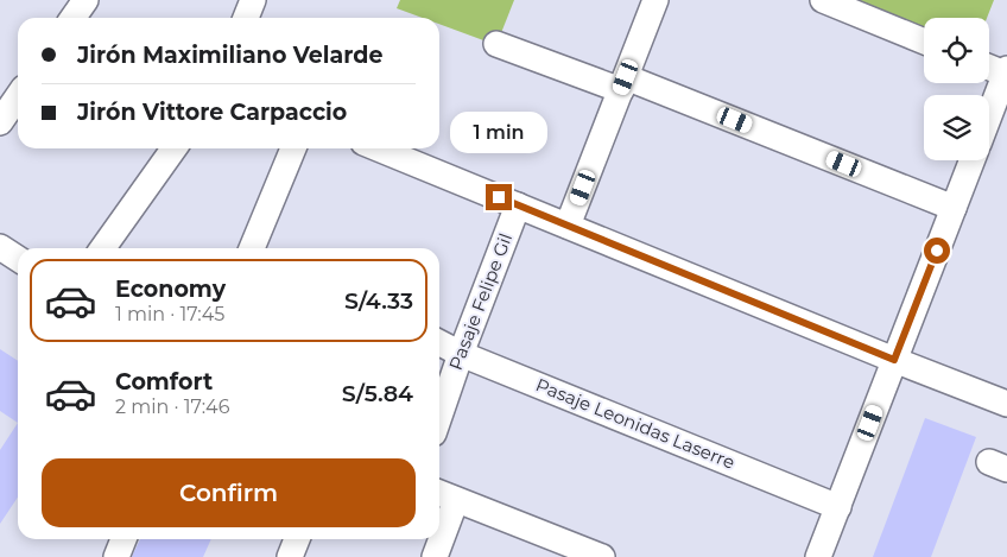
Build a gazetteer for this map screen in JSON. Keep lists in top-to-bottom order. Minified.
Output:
{"streets":{"street":["Pasaje Felipe Gil","Pasaje Leonidas Laserre"]},"crossings":[["Pasaje Felipe Gil","Pasaje Leonidas Laserre"]],"page":{"banner":["Jirón Maximiliano Velarde","Jirón Vittore Carpaccio"],"bubble":"1 min","list":[{"name":"Economy","note":"1 min · 17:45","value":"S/4.33"},{"name":"Comfort","note":"2 min · 17:46","value":"S/5.84"}],"buttons":"Confirm"}}
